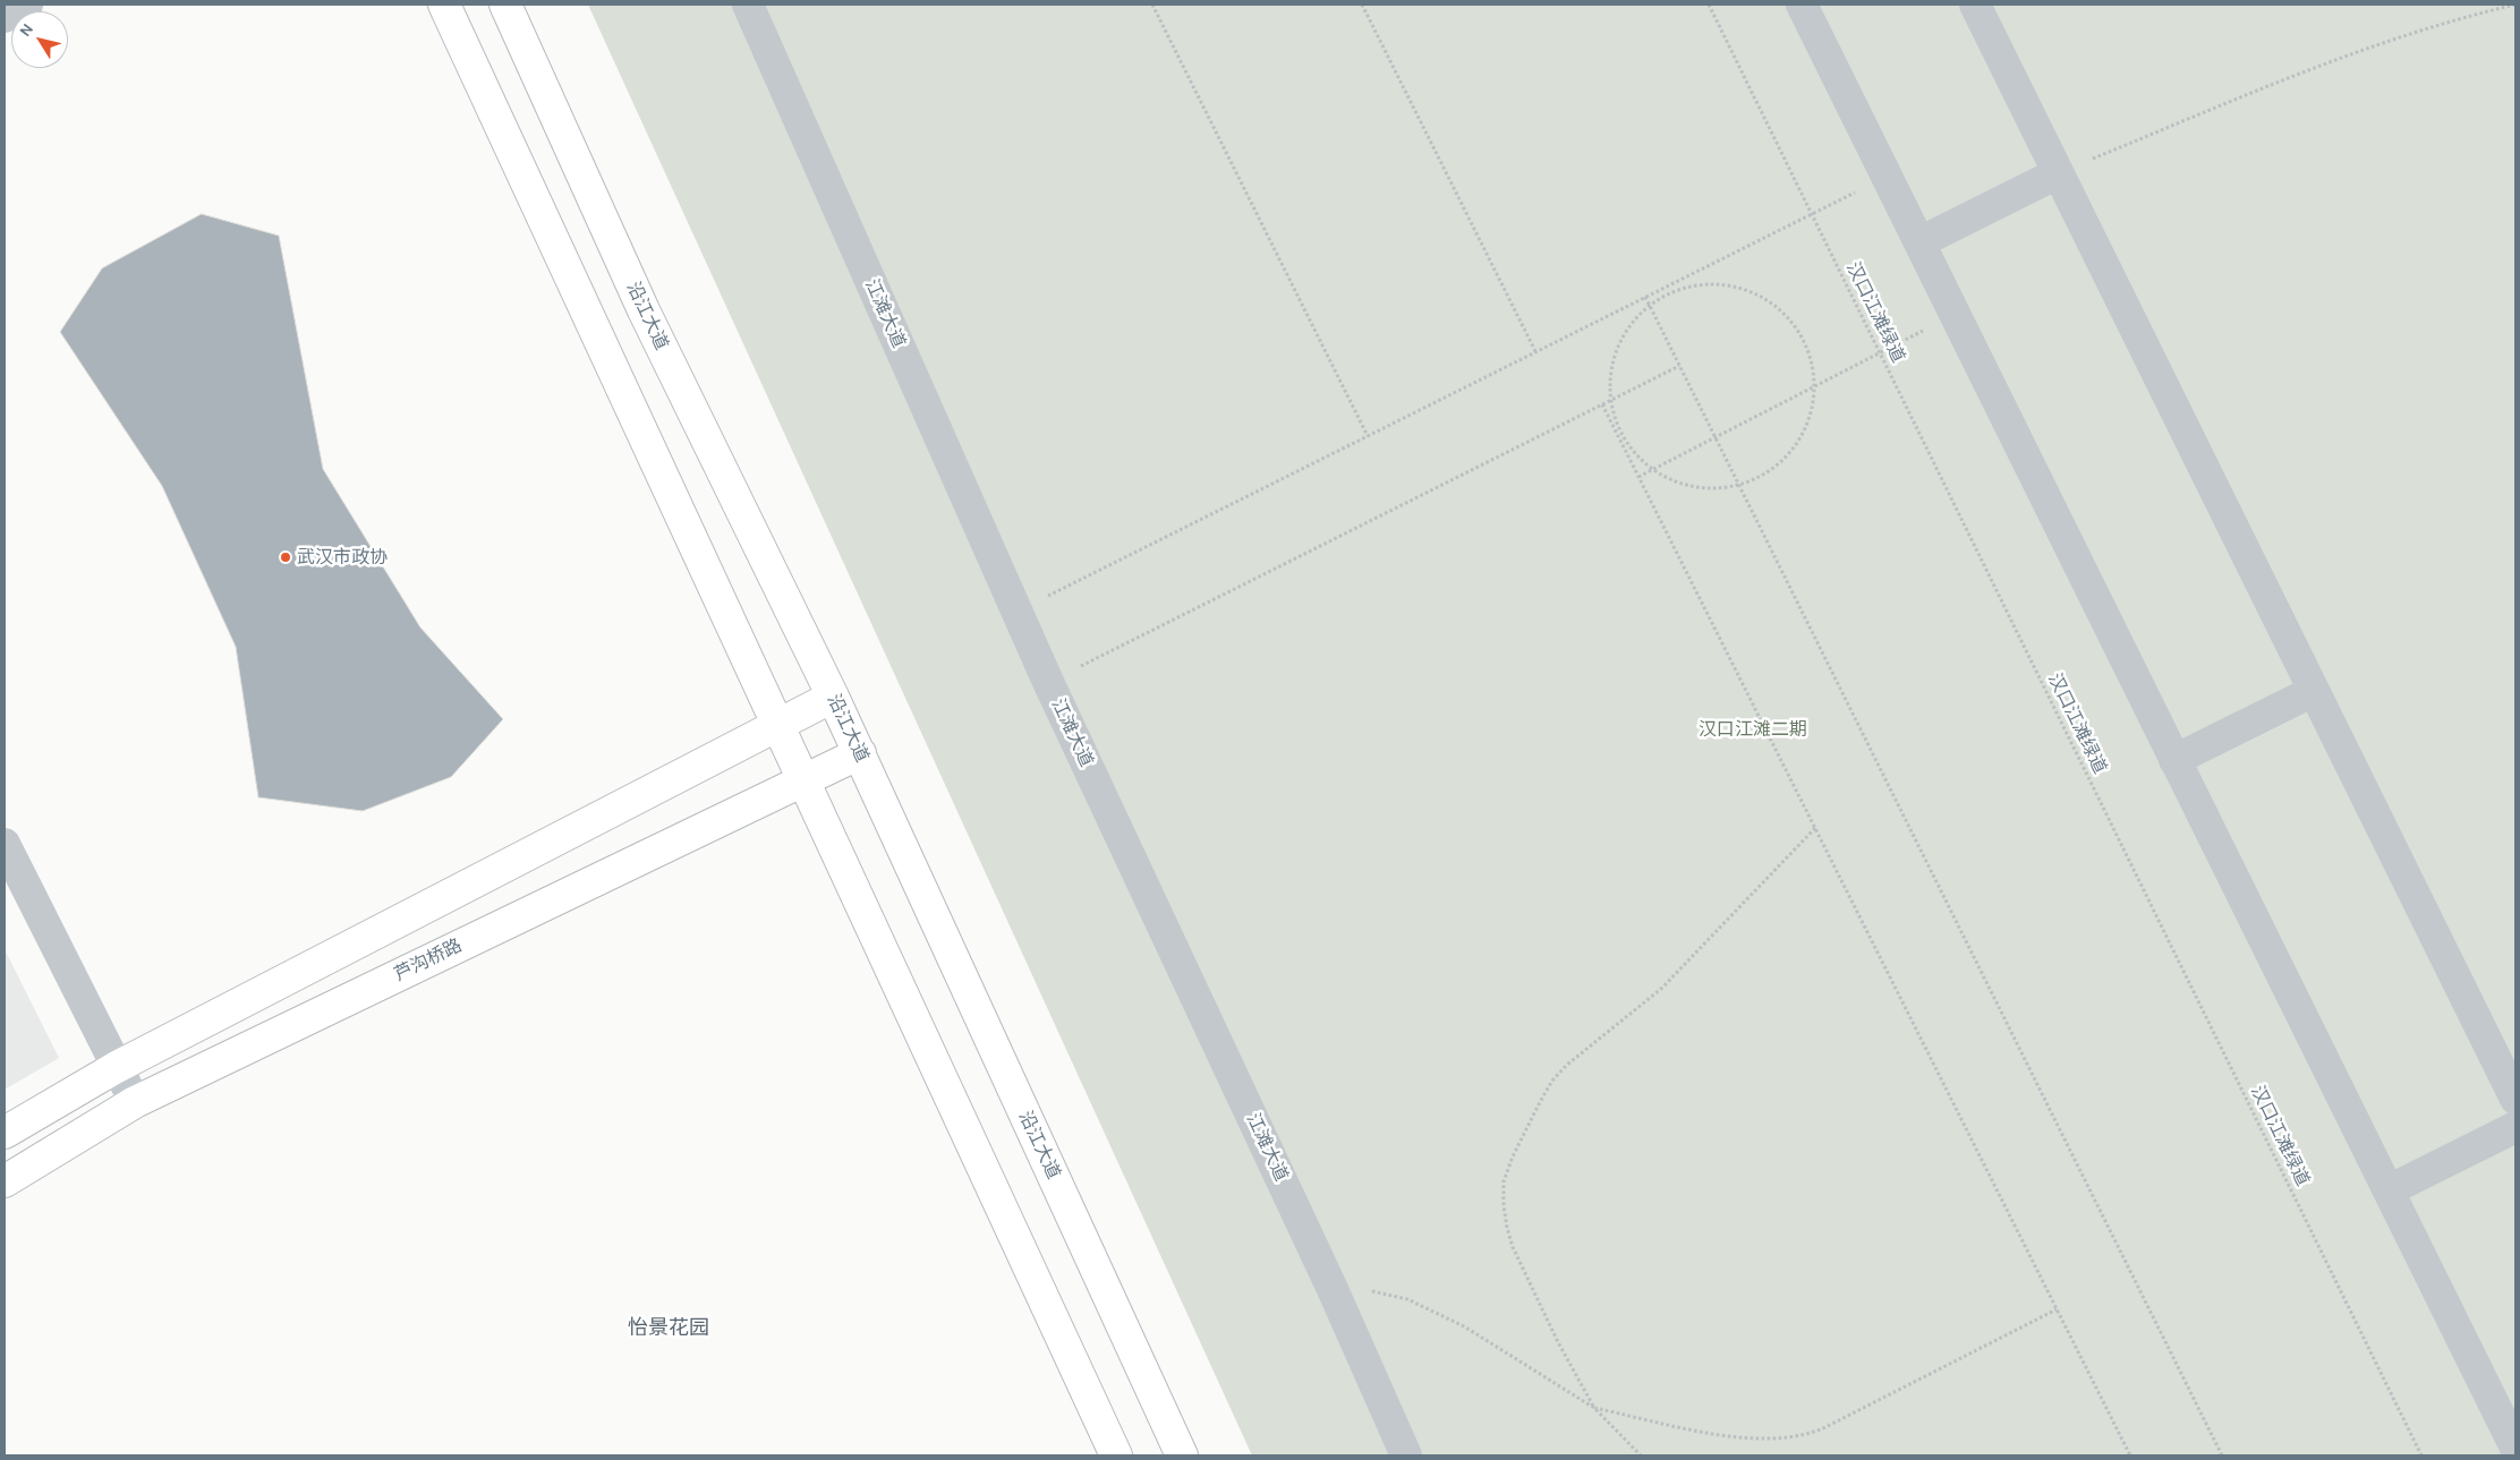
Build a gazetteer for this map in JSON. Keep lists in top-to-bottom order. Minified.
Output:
{"streets":{"main road":["沿江大道","芦沟桥路"],"street":["江滩大道"],"path":["汉口江滩绿道"]},"crossings":[["沿江大道","芦沟桥路"]],"districts":["怡景花园"],"parks":["汉口江滩二期"],"places":["武汉市政协"],"north":"top left"}
